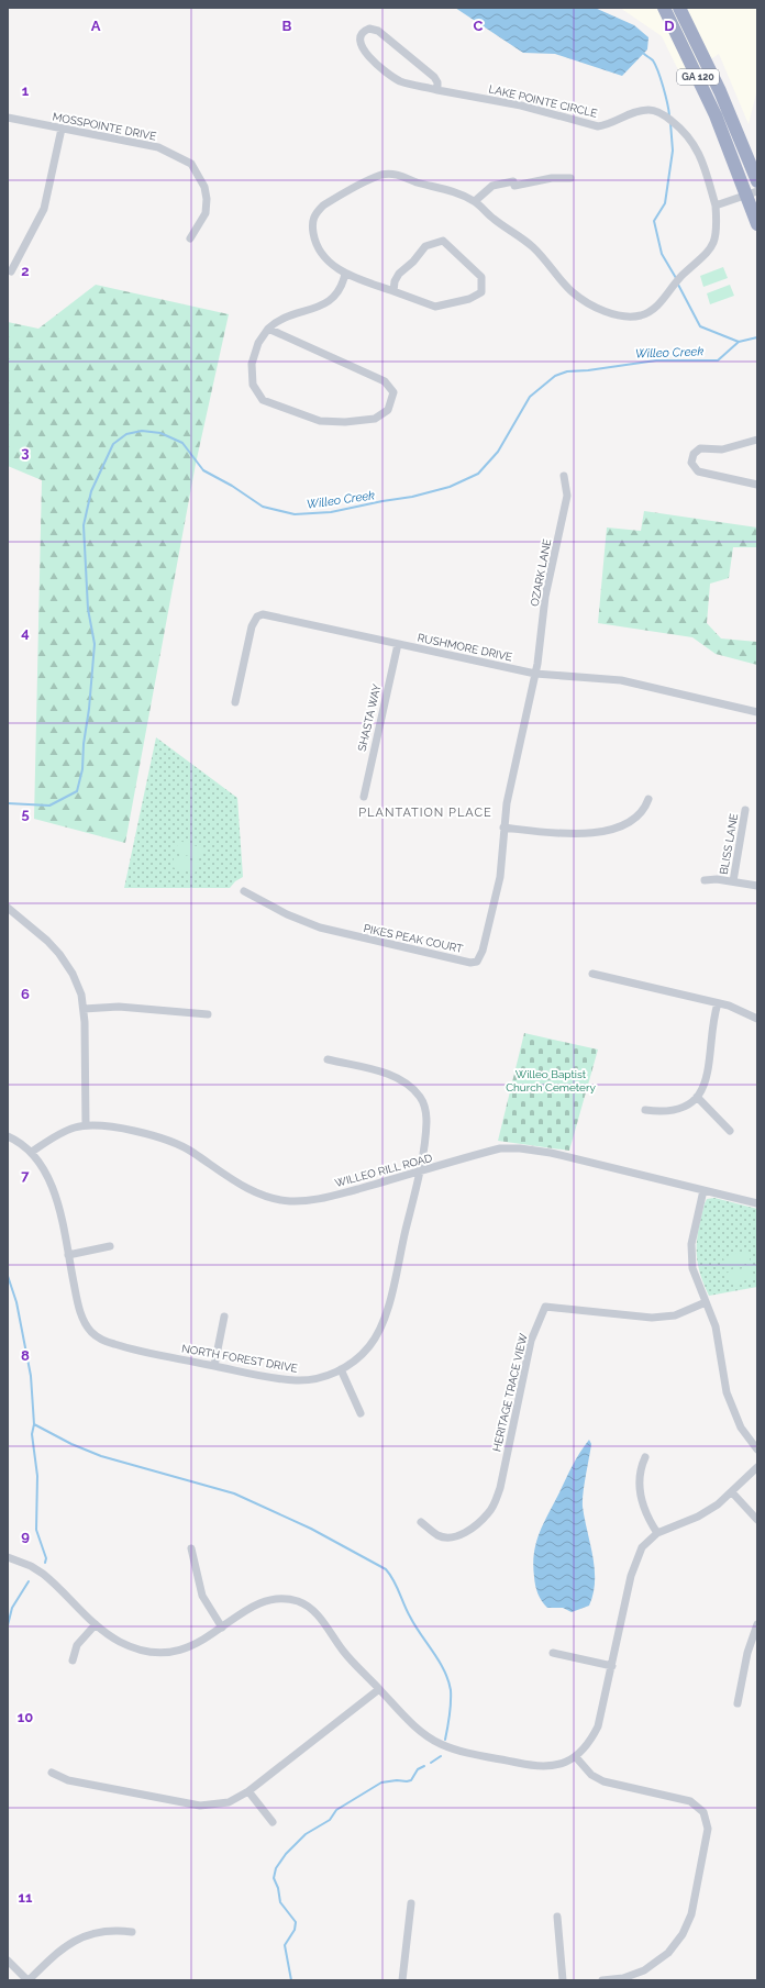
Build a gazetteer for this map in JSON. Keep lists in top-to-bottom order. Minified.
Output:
{"streets":{"highway":["GA 120"],"street":["LAKE POINTE CIRCLE","MOSSPOINTE DRIVE","OZARK LANE","RUSHMORE DRIVE","SHASTA WAY","BLISS LANE","PIKES PEAK COURT","WILLEO RILL ROAD","NORTH FOREST DRIVE","HERITAGE TRACE VIEW"]},"crossings":[["OZARK LANE","RUSHMORE DRIVE"],["OZARK LANE","PIKES PEAK COURT"],["RUSHMORE DRIVE","SHASTA WAY"],["RUSHMORE DRIVE","PIKES PEAK COURT"],["WILLEO RILL ROAD","NORTH FOREST DRIVE"]],"districts":["PLANTATION PLACE"],"water":["Willeo Creek"],"parks":["Willeo Baptist Church Cemetery"],"grid":{"columns":["A","B","C","D"],"rows":["1","2","3","4","5","6","7","8","9","10","11"]}}
